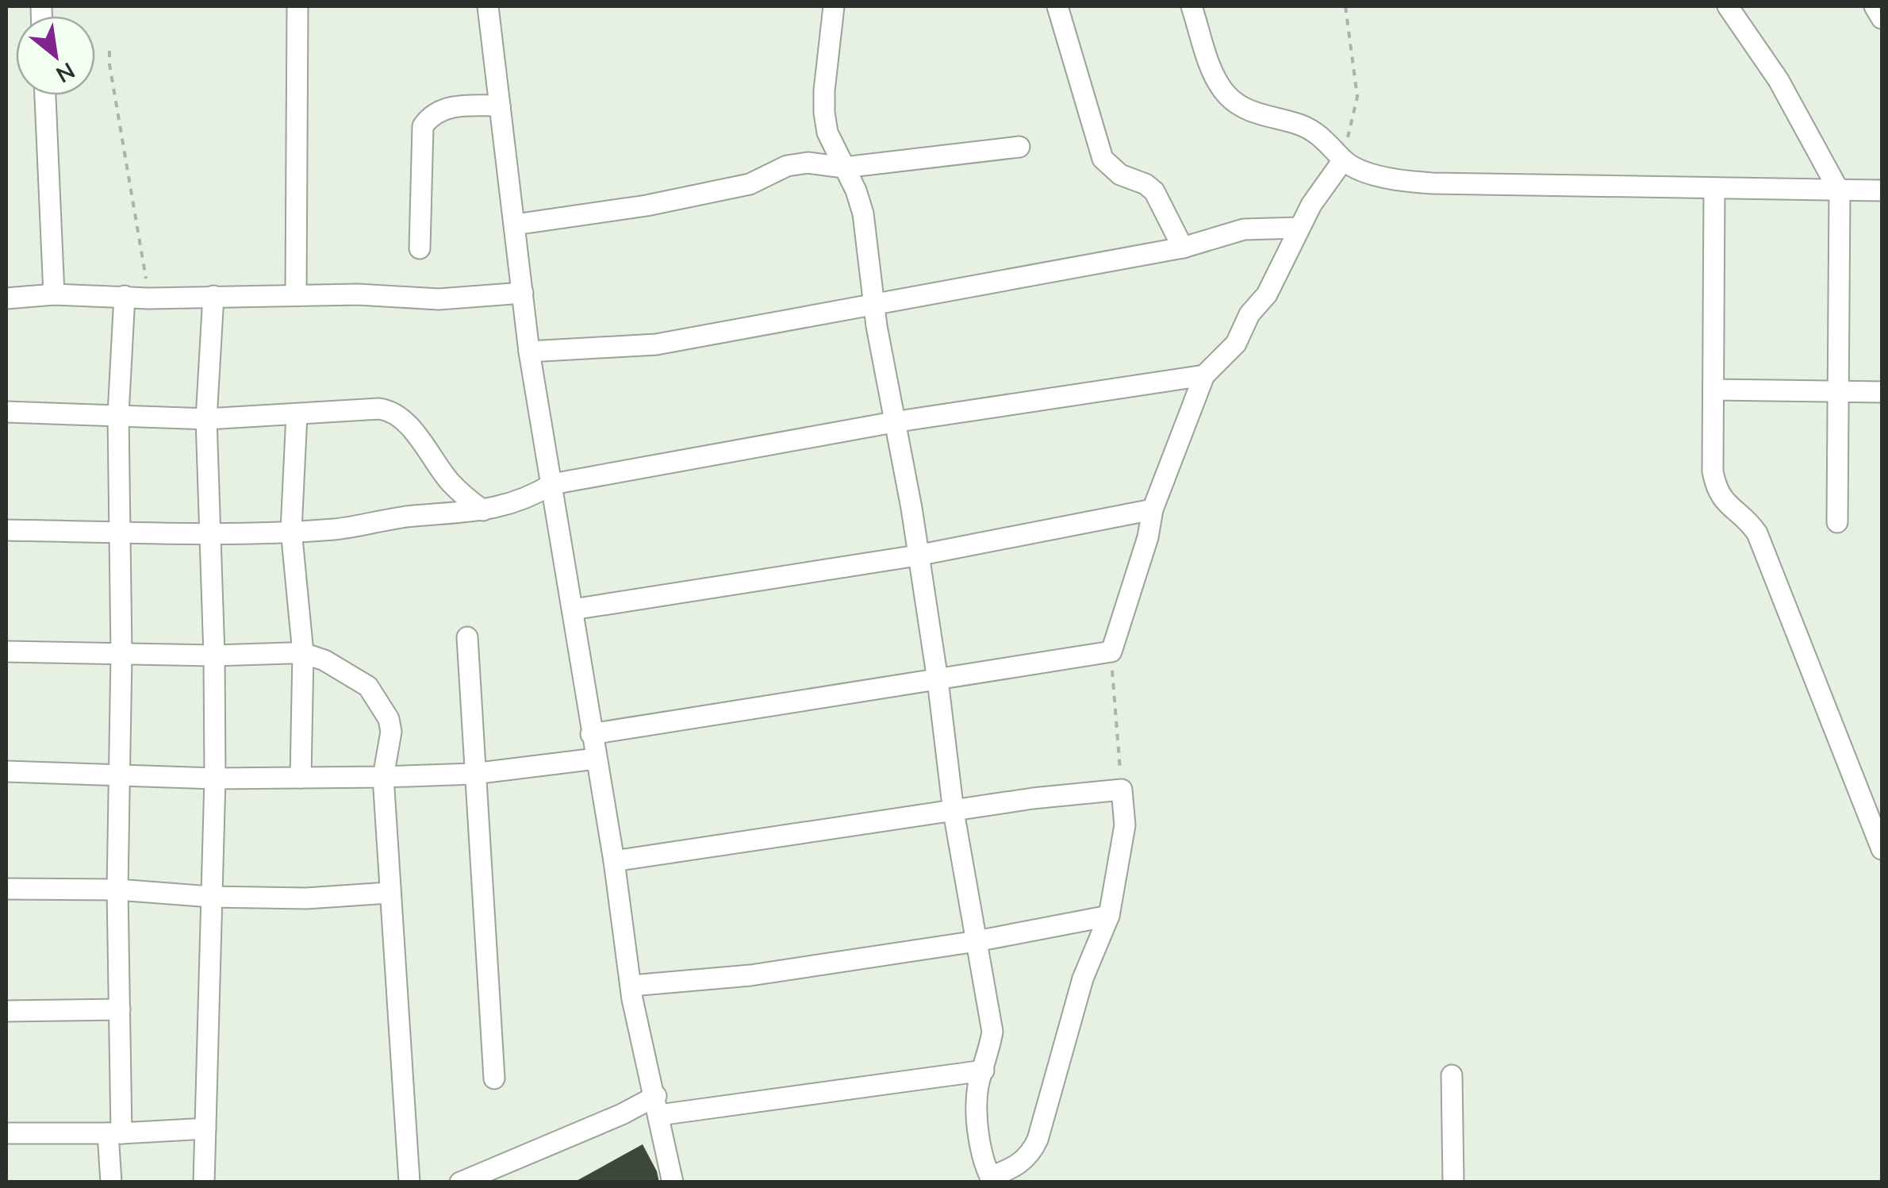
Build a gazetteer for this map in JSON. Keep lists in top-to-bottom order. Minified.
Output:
{"north":"bottom right"}
